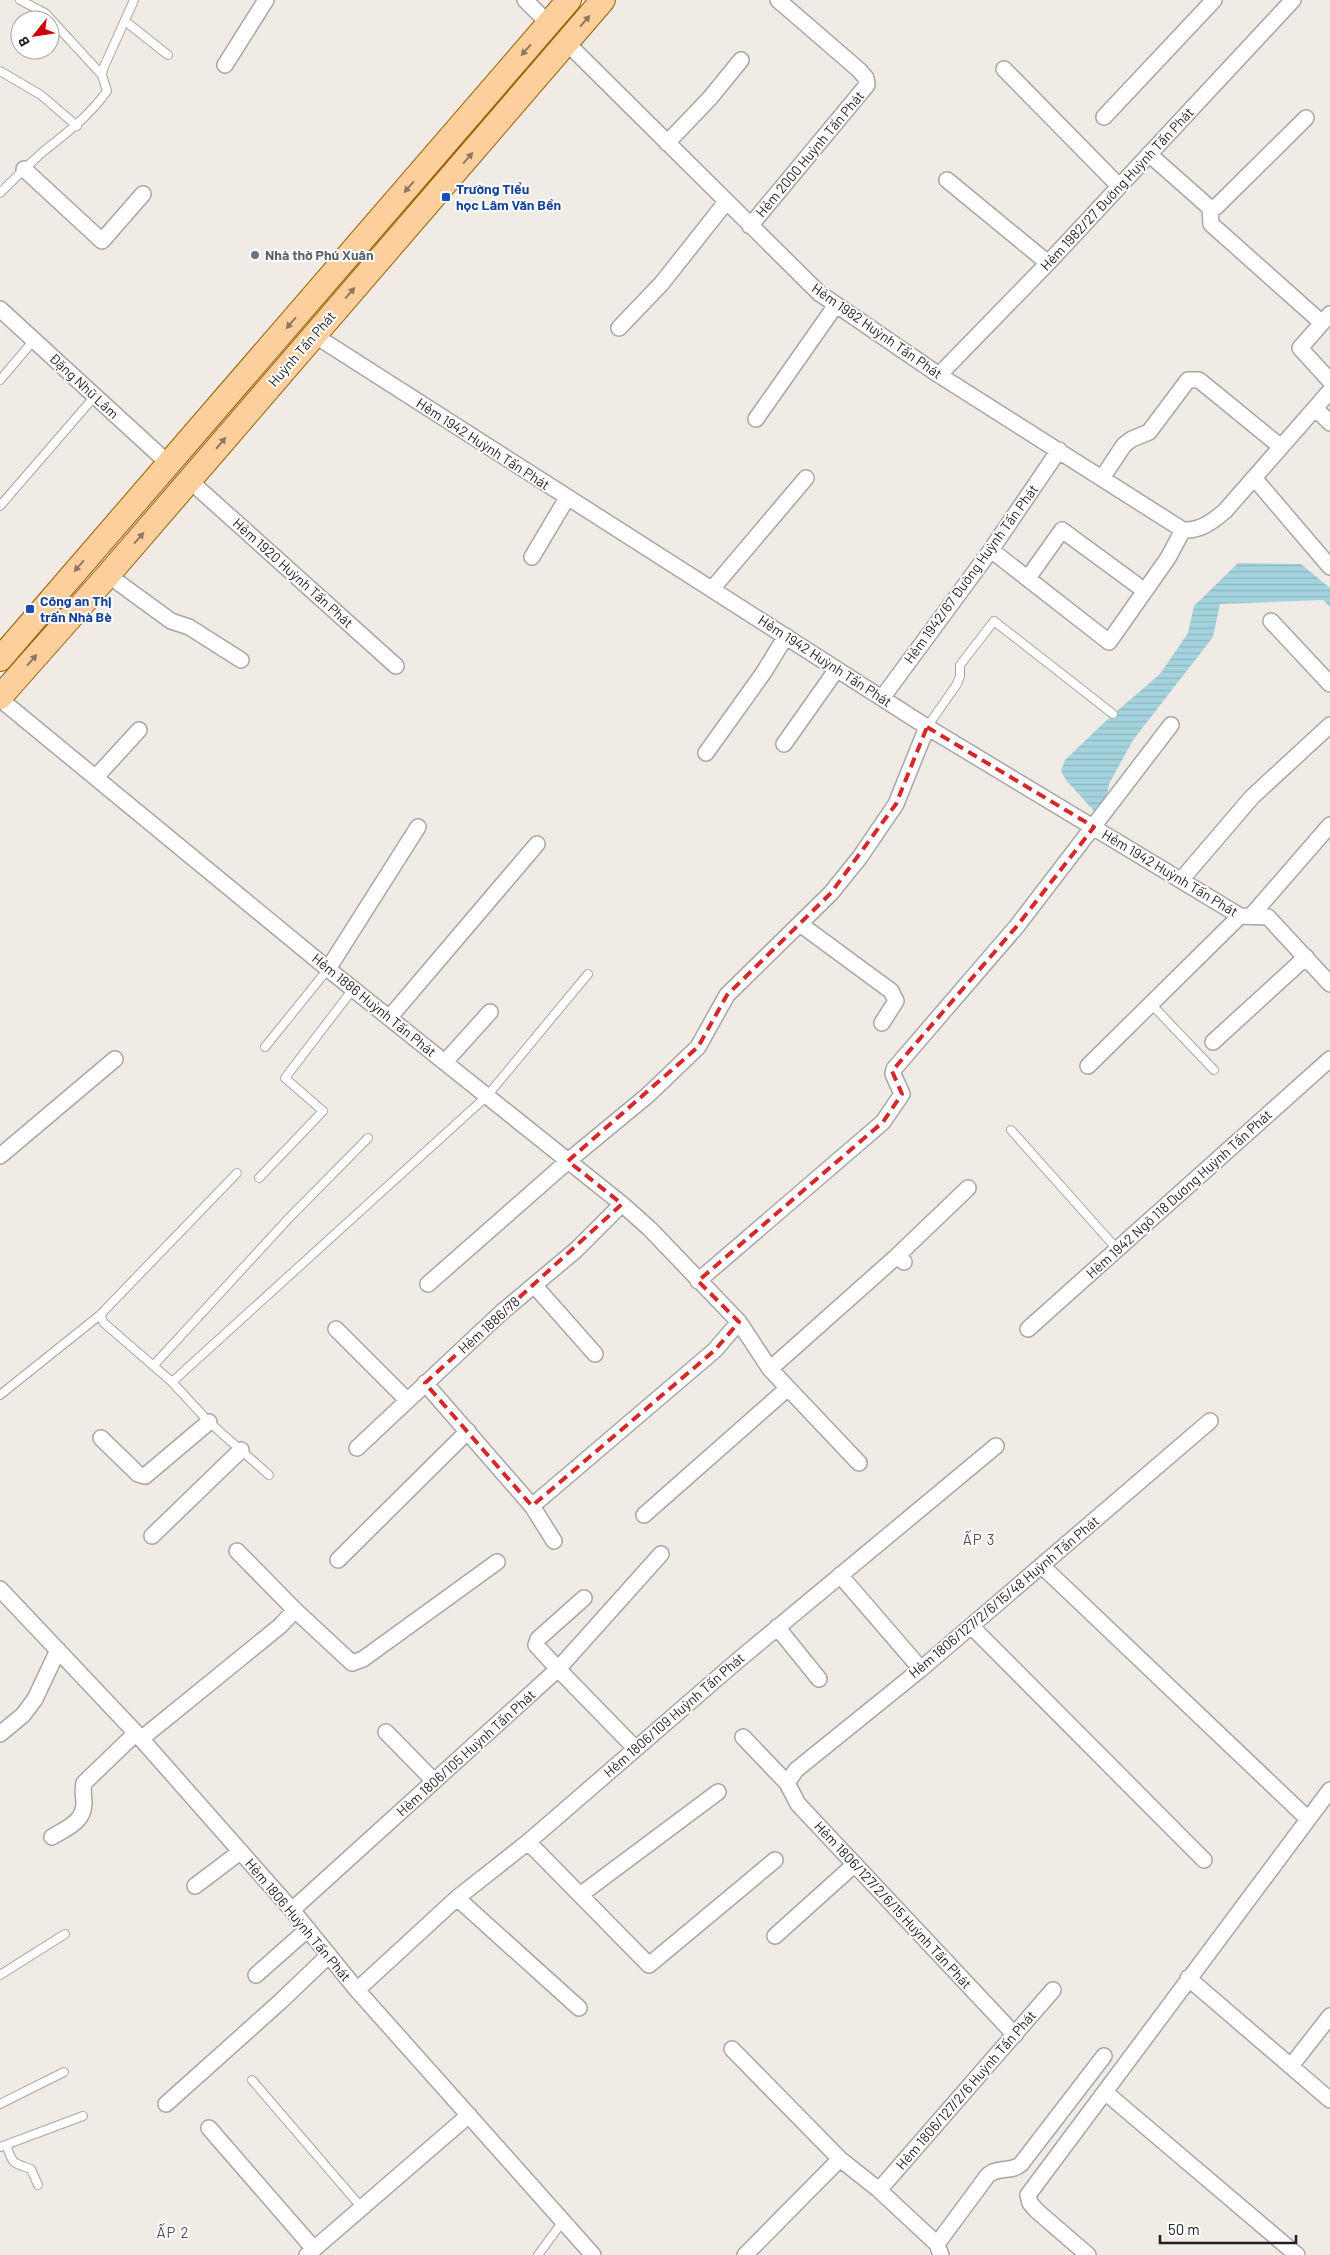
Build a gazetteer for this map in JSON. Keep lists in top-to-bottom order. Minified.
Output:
{"streets":{"main road":["Huỳnh Tấn Phát"],"street":["Hẻm 2000 Huỳnh Tấn Phát","Hẻm 1982/27 Đường Huỳnh Tấn Phát","Hẻm 1982 Huỳnh Tấn Phát","Đặng Nhữ Lâm","Hẻm 1942 Huỳnh Tấn Phát","Hẻm 1920 Huỳnh Tấn Phát","Hẻm 1942/67 Đường Huỳnh Tấn Phát","Hẻm 1886 Huỳnh Tấn Phát","Hẻm 1942 Ngõ 118 Dương Huỳnh Tấn Phát","Hẻm 1886/78","Hẻm 1806/127/2/6/15/48 Huỳnh Tấn Phát","Hẻm 1806/109 Huỳnh Tấn Phát","Hẻm 1806/105 Huỳnh Tấn Phát","Hẻm 1806/127/2/6/15 Huỳnh Tấn Phát","Hẻm 1806 Huỳnh Tấn Phát","Hẻm 1806/127/2/6 Huỳnh Tấn Phát"]},"crossings":[["Hẻm 2000 Huỳnh Tấn Phát","Hẻm 1982 Huỳnh Tấn Phát"],["Hẻm 1982/27 Đường Huỳnh Tấn Phát","Hẻm 1982 Huỳnh Tấn Phát"],["Hẻm 1982 Huỳnh Tấn Phát","Huỳnh Tấn Phát"],["Hẻm 1982 Huỳnh Tấn Phát","Hẻm 1942/67 Đường Huỳnh Tấn Phát"],["Huỳnh Tấn Phát","Đặng Nhữ Lâm"],["Huỳnh Tấn Phát","Hẻm 1942 Huỳnh Tấn Phát"],["Huỳnh Tấn Phát","Hẻm 1920 Huỳnh Tấn Phát"],["Huỳnh Tấn Phát","Hẻm 1886 Huỳnh Tấn Phát"],["Hẻm 1942 Huỳnh Tấn Phát","Hẻm 1942/67 Đường Huỳnh Tấn Phát"],["Hẻm 1886 Huỳnh Tấn Phát","Hẻm 1886/78"],["Hẻm 1806/127/2/6/15/48 Huỳnh Tấn Phát","Hẻm 1806/127/2/6/15 Huỳnh Tấn Phát"],["Hẻm 1806/109 Huỳnh Tấn Phát","Hẻm 1806 Huỳnh Tấn Phát"],["Hẻm 1806/105 Huỳnh Tấn Phát","Hẻm 1806 Huỳnh Tấn Phát"],["Hẻm 1806/127/2/6/15 Huỳnh Tấn Phát","Hẻm 1806/127/2/6 Huỳnh Tấn Phát"]],"districts":["ẤP 3","ẤP 2"],"places":{"transit":["Trường Tiểu học Lâm Văn Bền","Công an Thị trấn Nhà Bè"],"other":["Nhà thờ Phú Xuân"]},"scale_bar":"50 m","north":"bottom left"}
